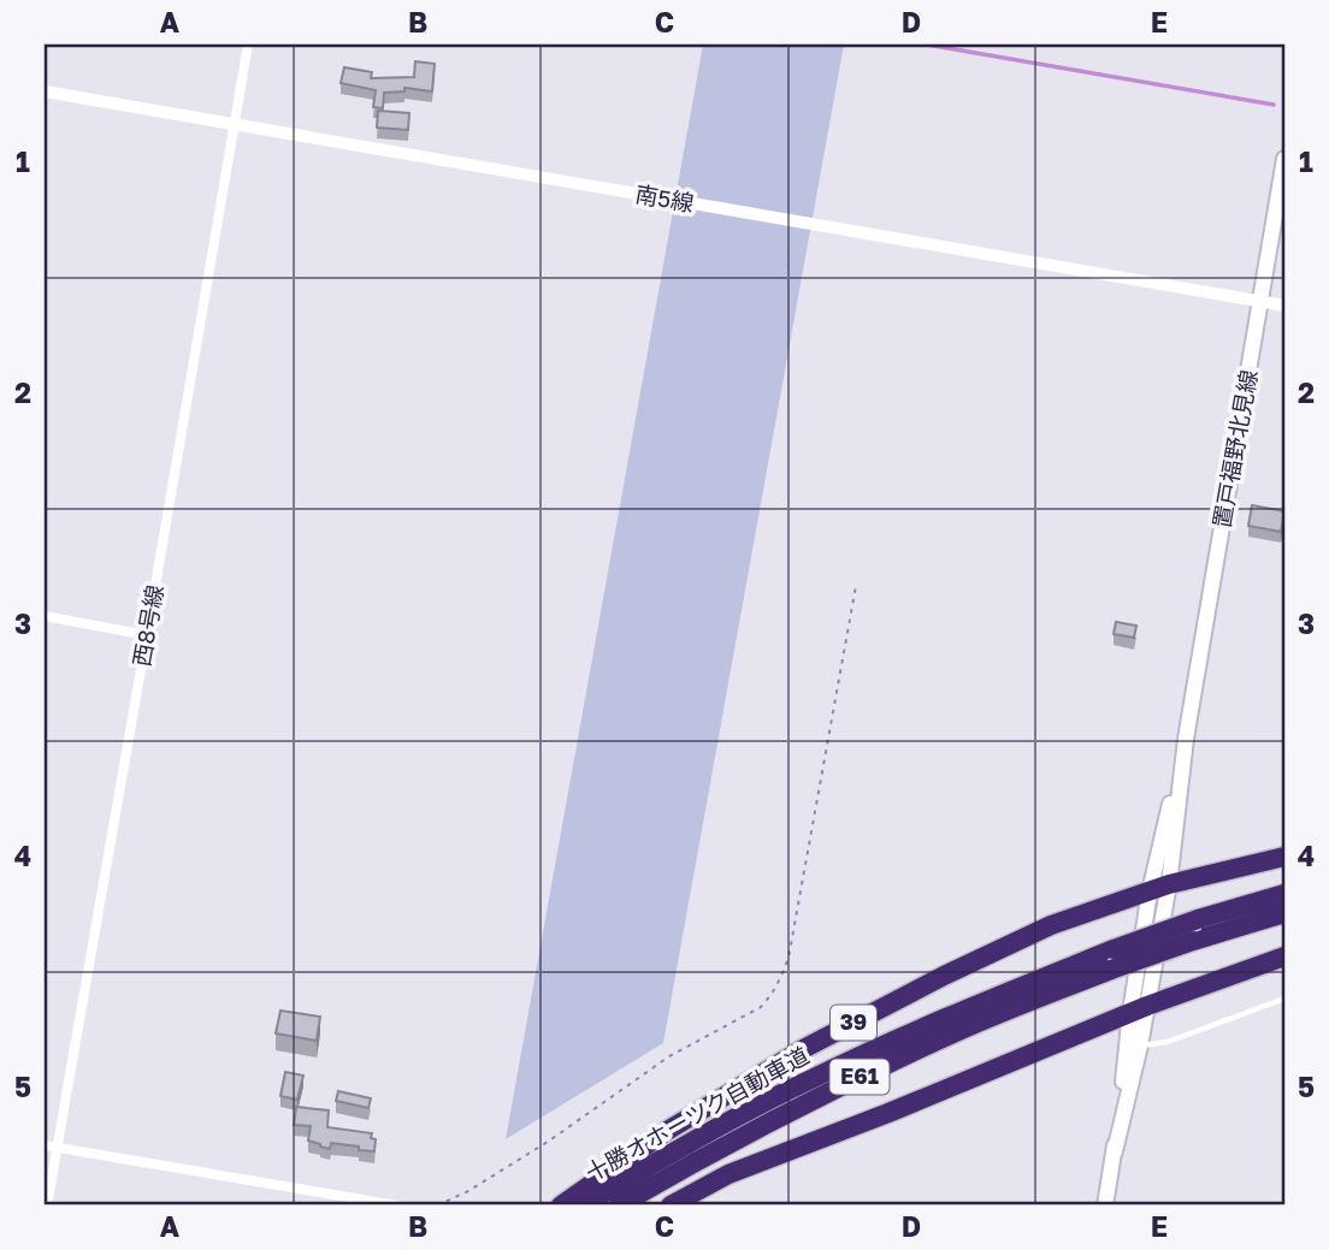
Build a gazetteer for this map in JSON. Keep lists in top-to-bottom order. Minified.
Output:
{"streets":{"highway":["39","E61","十勝オホーツク自動車道"],"main road":["置戸福野北見線"],"street":["南5線","西8号線"]},"crossings":[["南5線","置戸福野北見線"],["南5線","西8号線"],["置戸福野北見線","39"]],"grid":{"columns":["A","B","C","D","E"],"rows":["1","2","3","4","5"]}}
